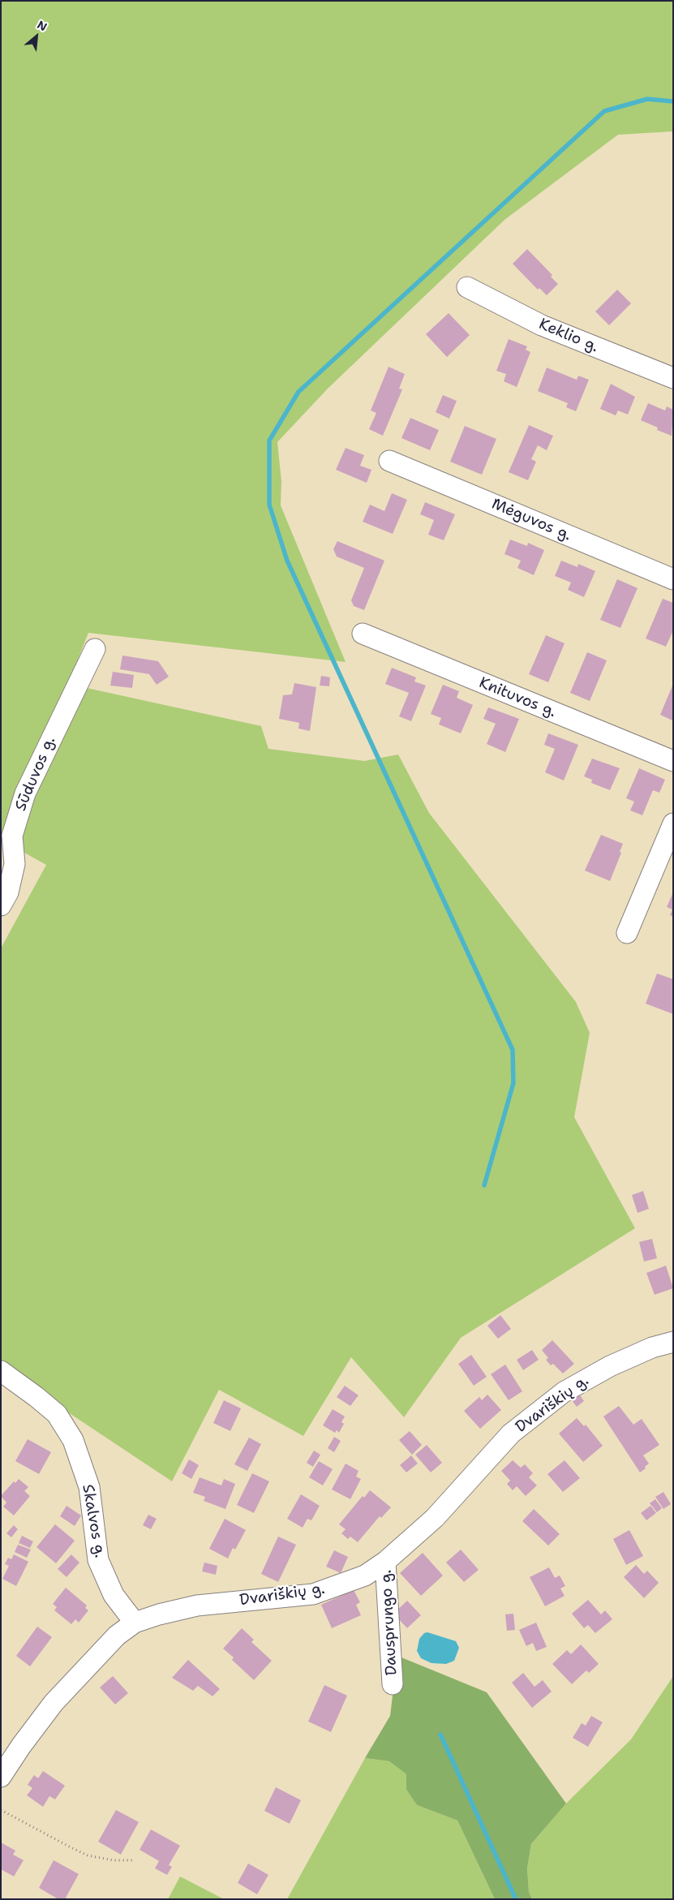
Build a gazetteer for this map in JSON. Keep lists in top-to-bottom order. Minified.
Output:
{"streets":{"street":["Keklio g.","Mėguvos g.","Knituvos g.","Sūduvos g.","Dvariškių g.","Skalvos g.","Dausprungo g."]},"crossings":[["Dvariškių g.","Skalvos g."],["Dvariškių g.","Dausprungo g."]],"north":"top right"}
